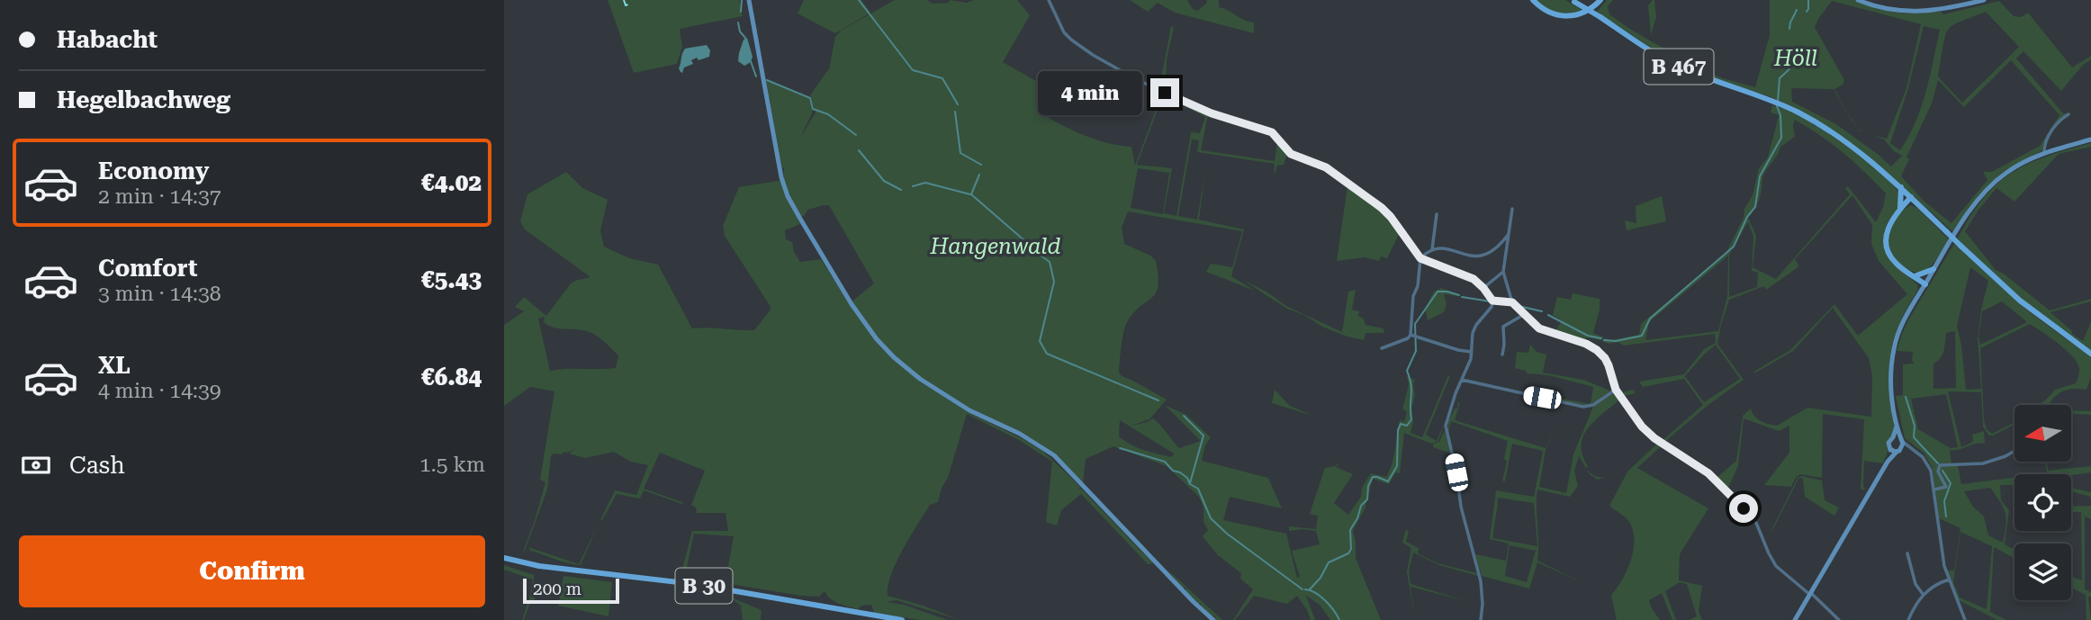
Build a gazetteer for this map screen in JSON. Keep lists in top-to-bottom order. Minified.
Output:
{"streets":{"main road":["B 467","B 30"]},"parks":["Höll","Hangenwald"],"scale_bar":"200 m","north":"left","page":{"banner":["Habacht","Hegelbachweg"],"bubble":"4 min","list":[{"name":"Economy","note":"2 min · 14:37","value":"€4.02"},{"name":"Comfort","note":"3 min · 14:38","value":"€5.43"},{"name":"XL","note":"4 min · 14:39","value":"€6.84"}],"pay":["Cash","1.5 km"],"buttons":"Confirm","scale":"200 m"}}
